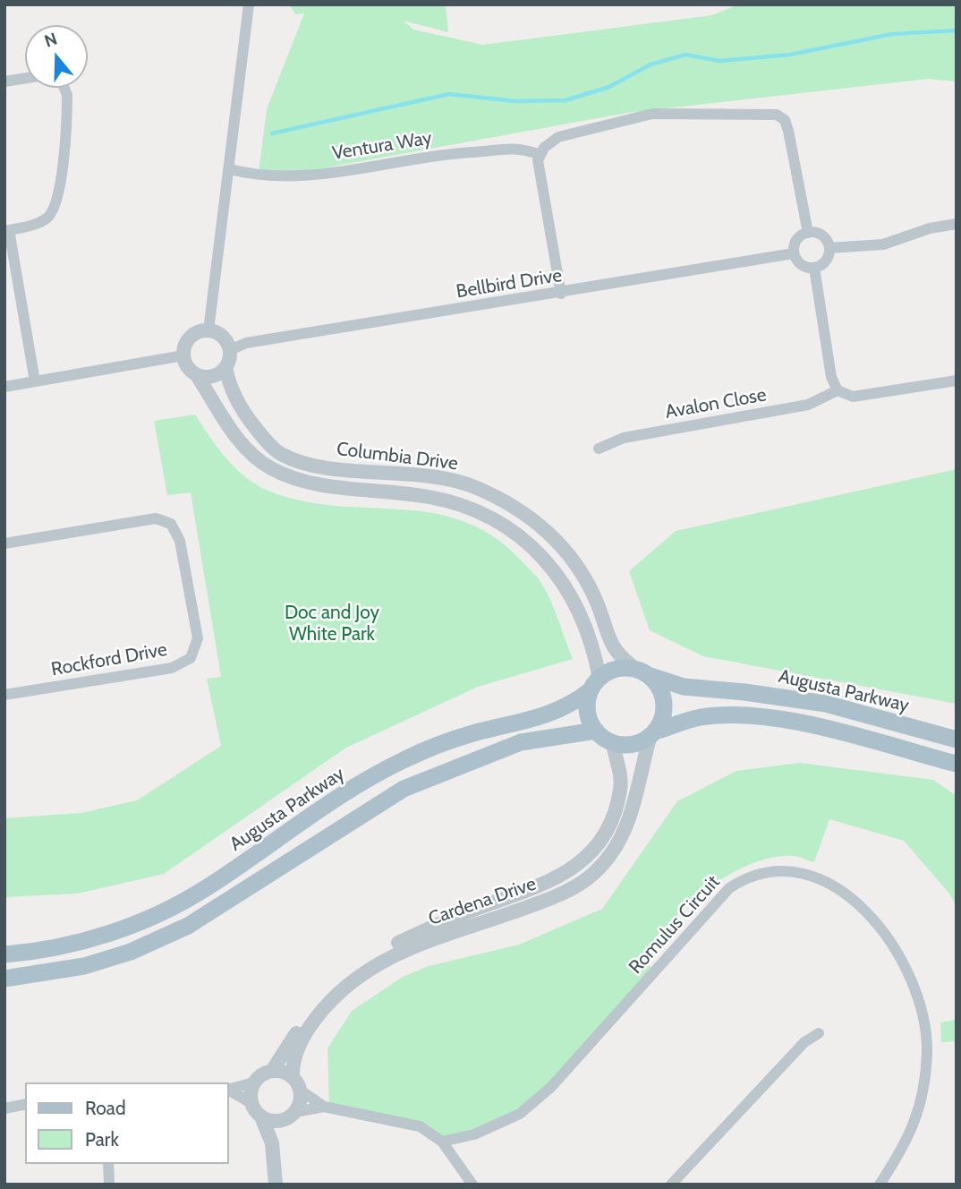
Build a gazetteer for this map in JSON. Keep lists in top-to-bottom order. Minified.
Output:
{"streets":{"main road":["Augusta Parkway"],"street":["Ventura Way","Bellbird Drive","Avalon Close","Columbia Drive","Rockford Drive","Cardena Drive","Romulus Circuit"]},"crossings":[["Bellbird Drive","Columbia Drive"],["Columbia Drive","Augusta Parkway"],["Columbia Drive","Cardena Drive"],["Augusta Parkway","Cardena Drive"]],"parks":["Doc and Joy White Park"],"legend":["Road","Park"],"north":"top"}
